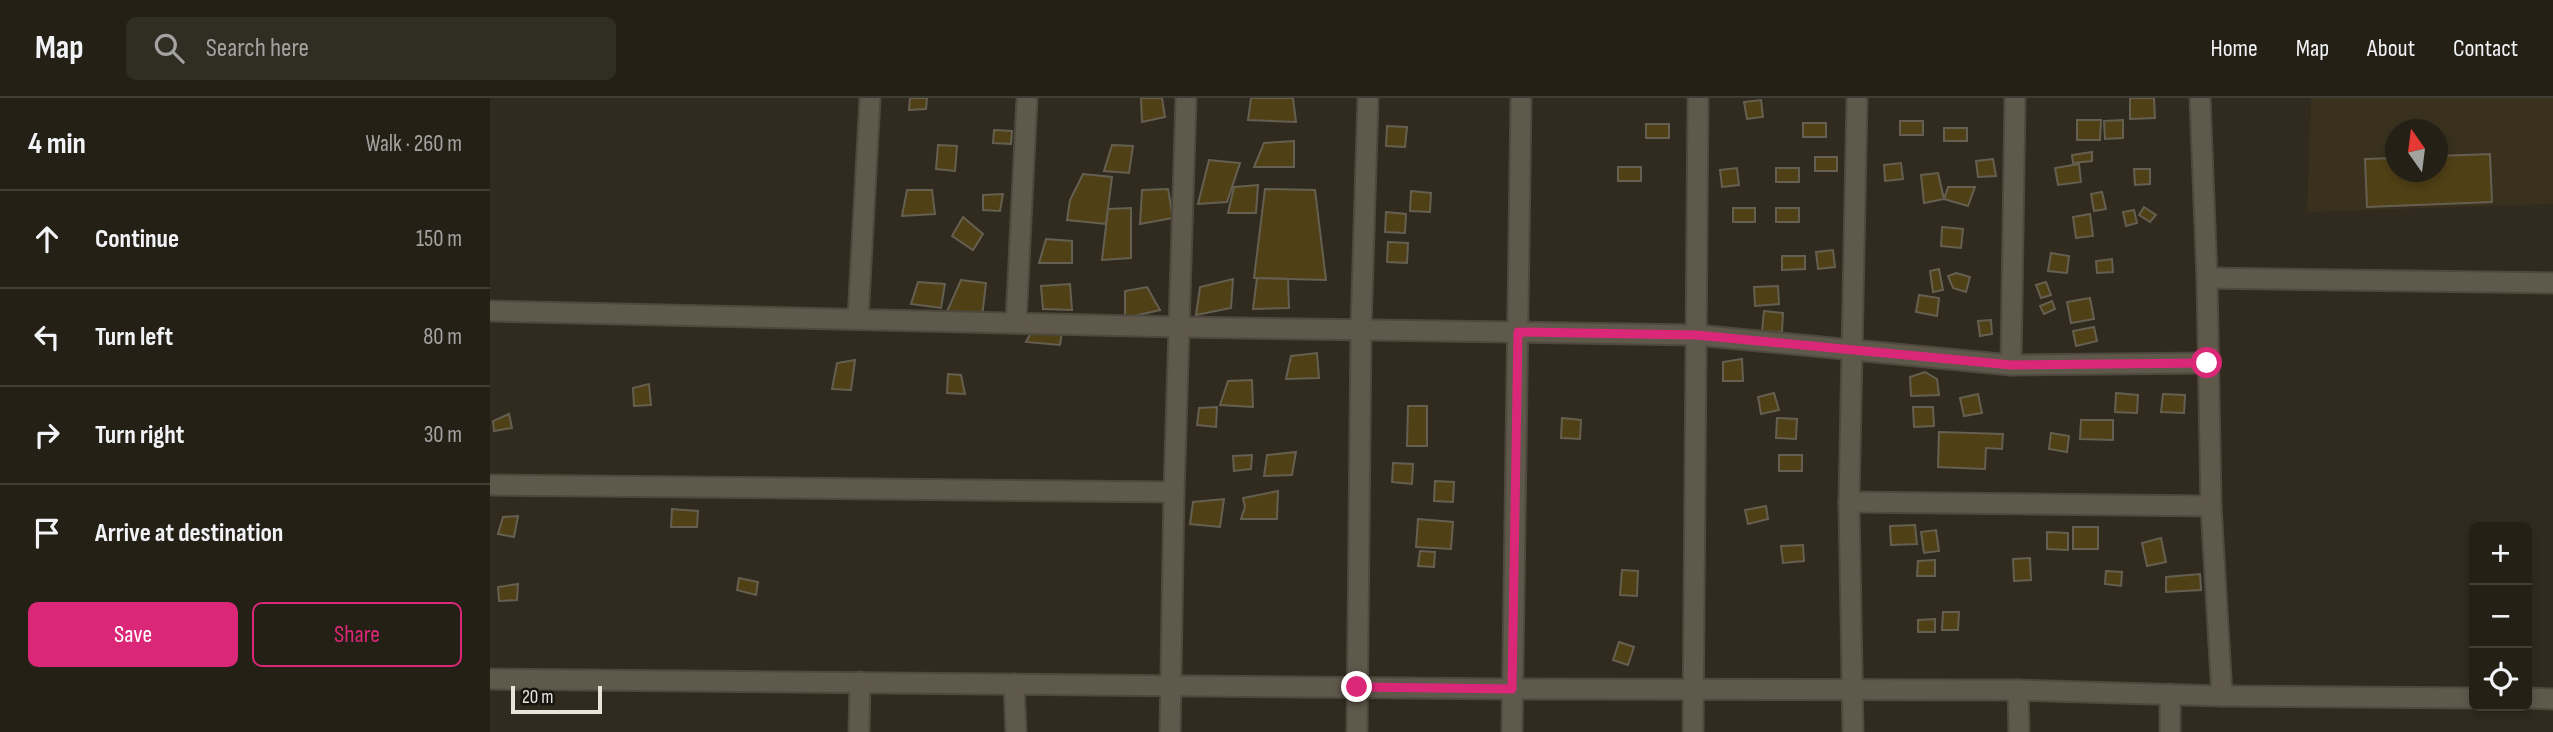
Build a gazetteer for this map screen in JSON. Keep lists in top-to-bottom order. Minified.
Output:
{"scale_bar":"20 m","north":"top","page":{"header":"Map","search":"Search here","nav":["Home","Map","About","Contact"],"heading":["4 min","Walk · 260 m"],"list":[["Continue","150 m"],["Turn left","80 m"],["Turn right","30 m"],"Arrive at destination"],"map_buttons":["+","−"],"buttons":["Save","Share"],"scale":"20 m"}}
